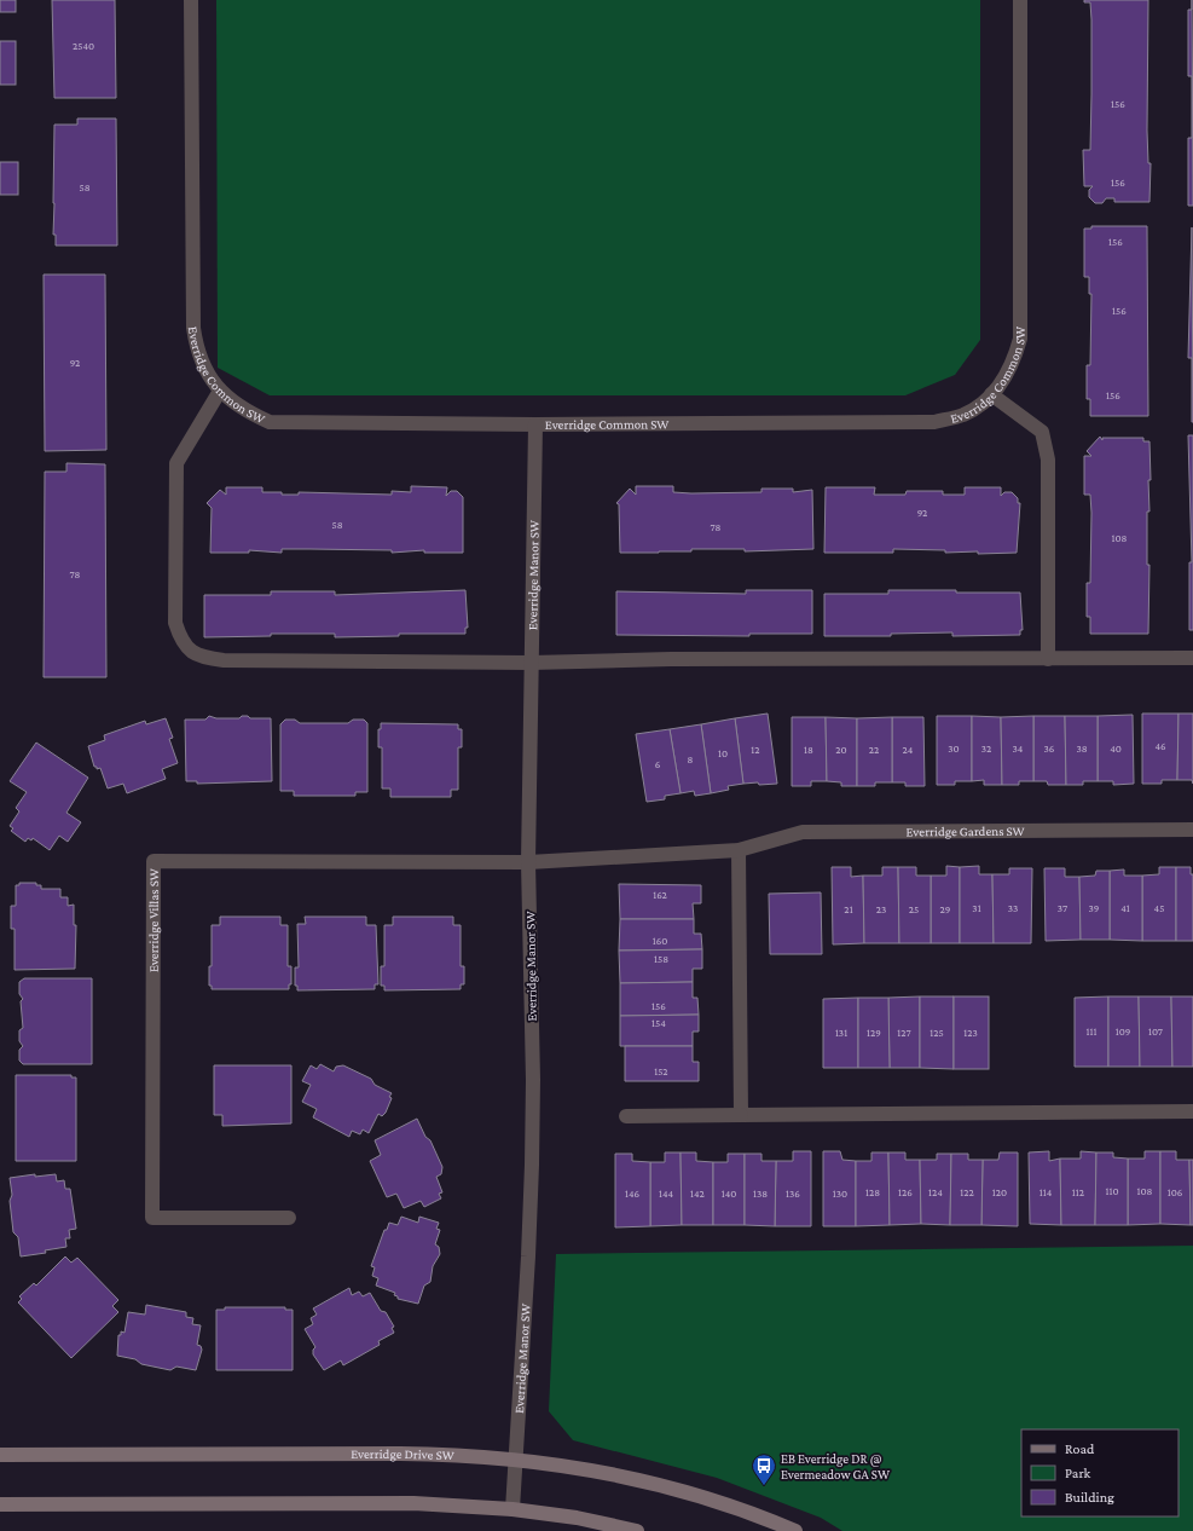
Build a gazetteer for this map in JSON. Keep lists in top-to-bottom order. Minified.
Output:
{"streets":{"street":["Everridge Common SW","Everridge Manor SW","Everridge Gardens SW","Everridge Villas SW","Everridge Drive SW"]},"crossings":[["Everridge Common SW","Everridge Manor SW"],["Everridge Manor SW","Everridge Gardens SW"],["Everridge Manor SW","Everridge Villas SW"],["Everridge Manor SW","Everridge Drive SW"],["Everridge Gardens SW","Everridge Villas SW"]],"places":{"bus stop":["EB Everridge DR @ Evermeadow GA SW"]},"house_numbers":["2540","156","156","58","156","156","92","156","92","58","78","108","78","46","30","32","34","36","38","40","12","18","20","22","24","10","8","6","162","31","33","37","39","41","45","21","23","25","29","160","158","156","154","111","109","107","131","129","127","125","123","152","110","108","128","126","124","122","120","114","112","106","146","144","142","140","138","136","130"],"legend":["Road","Park","Building"]}
